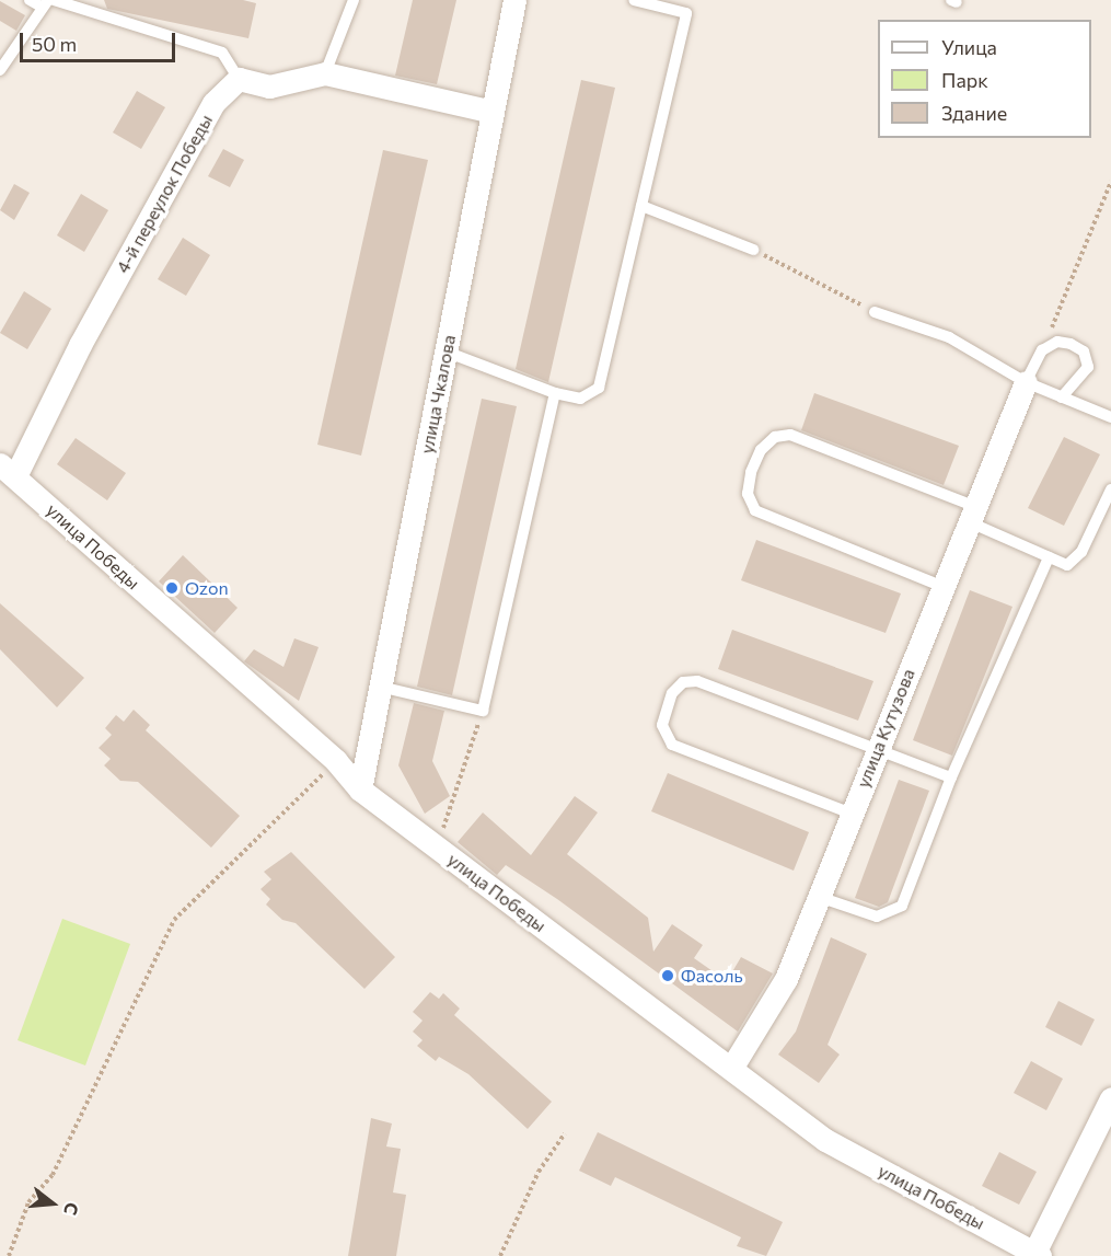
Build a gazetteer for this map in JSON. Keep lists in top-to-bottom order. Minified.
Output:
{"streets":{"street":["4-й переулок Победы","улица Чкалова","улица Победы","улица Кутузова"]},"crossings":[["4-й переулок Победы","улица Победы"],["улица Чкалова","улица Победы"],["улица Победы","улица Кутузова"]],"places":["Ozon","Фасоль"],"legend":["Улица","Парк","Здание"],"scale_bar":"50 m","north":"right"}
